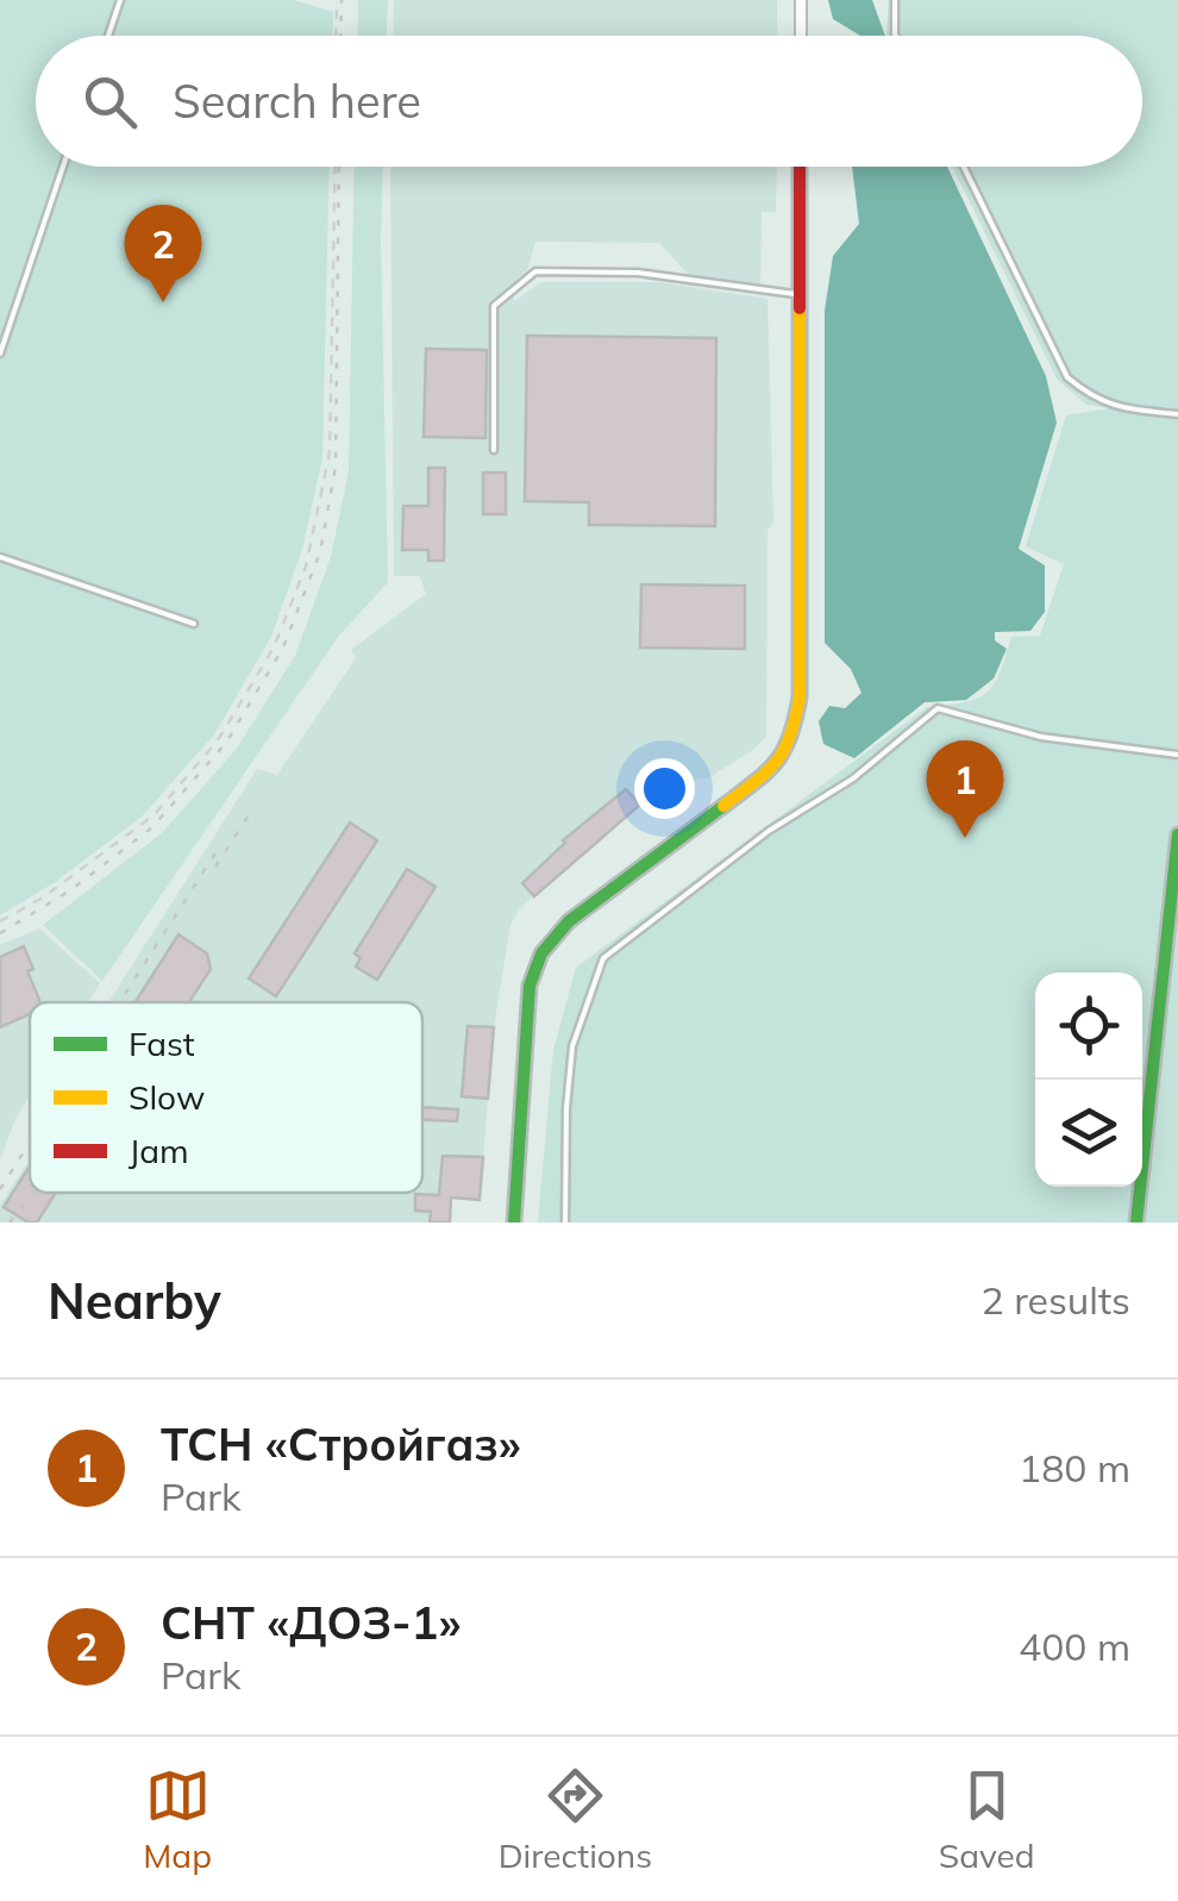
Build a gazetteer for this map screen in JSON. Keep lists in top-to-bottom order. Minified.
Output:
{"legend":["Fast","Slow","Jam"],"page":{"search":"Search here","pins":["2","1"],"heading":["Nearby","2 results"],"list":[{"mark":"1","name":"ТСН «Стройгаз»","note":"Park","value":"180 m"},{"mark":"2","name":"СНТ «ДОЗ-1»","note":"Park","value":"400 m"}],"nav":["Map","Directions","Saved"]}}
